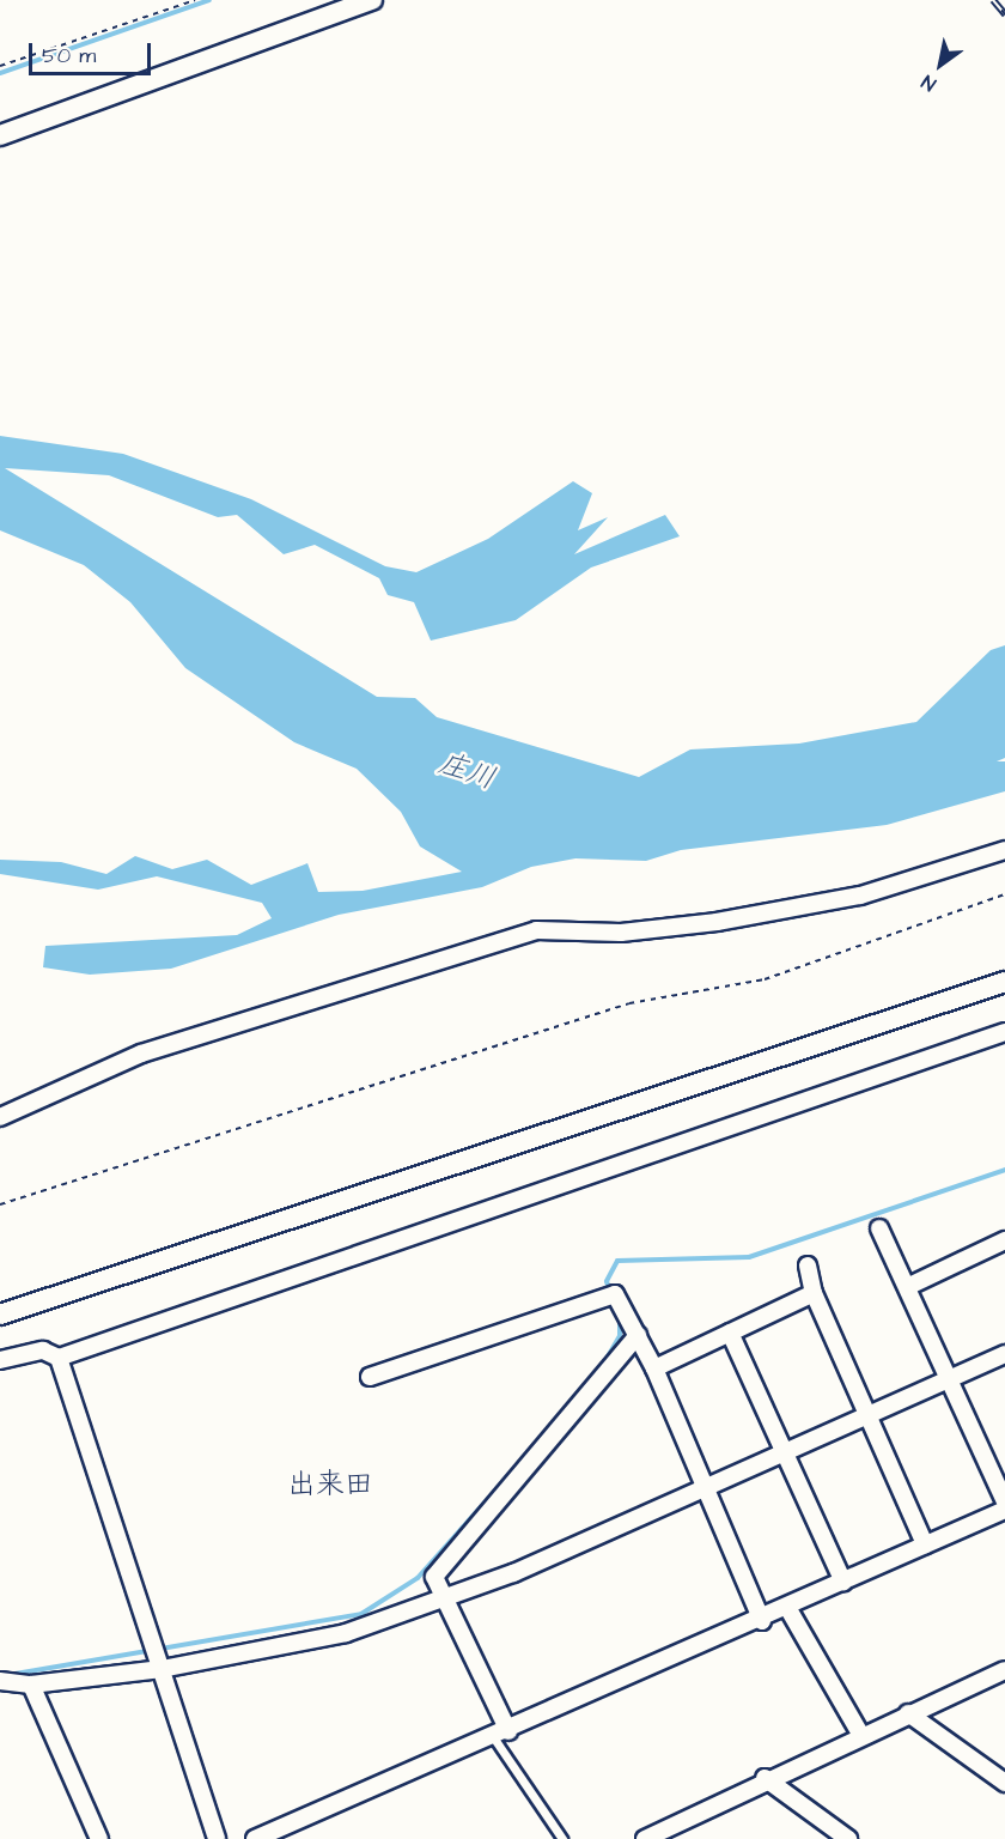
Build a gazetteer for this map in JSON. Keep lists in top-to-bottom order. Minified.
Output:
{"districts":["出来田"],"water":["庄川"],"scale_bar":"50 m","north":"bottom left"}
